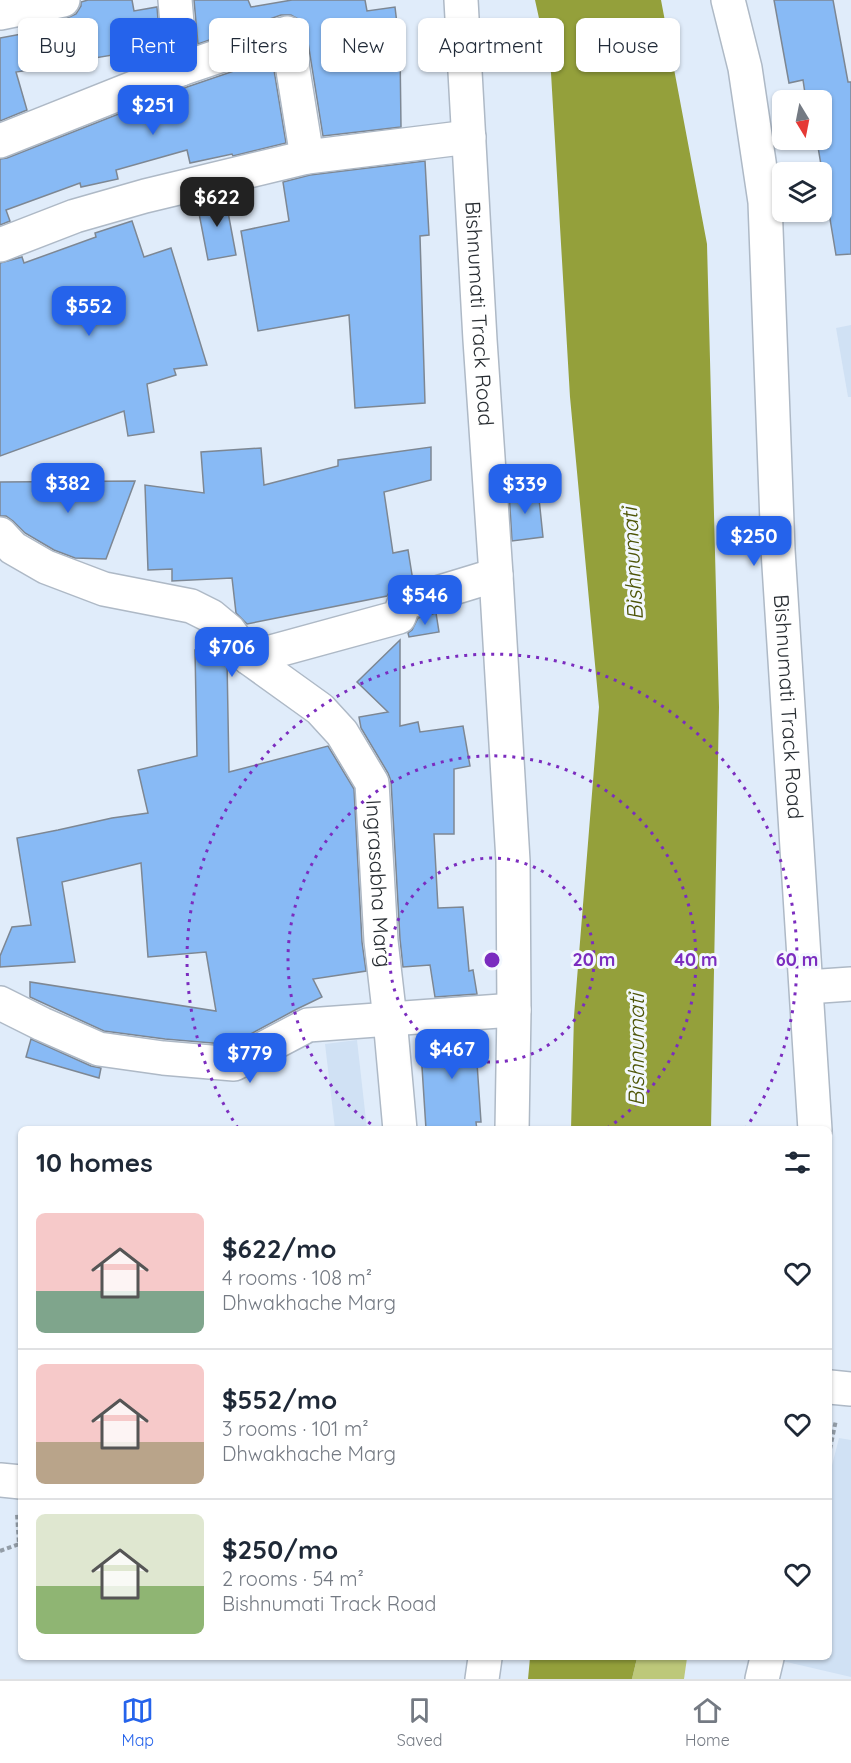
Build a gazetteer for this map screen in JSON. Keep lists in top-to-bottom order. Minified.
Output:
{"streets":{"street":["Bishnumati Track Road","Ingrasabha Marg"]},"water":["Bishnumati"],"north":"bottom","page":{"chip":["Buy","Rent","Filters","New","Apartment","House"],"price":["$251","$622","$552","$382","$339","$250","$546","$706","$467","$779"],"heading":"10 homes","list":[{"name":"$622/mo","note":"4 rooms · 108 m² · Dhwakhache Marg"},{"name":"$552/mo","note":"3 rooms · 101 m² · Dhwakhache Marg"},{"name":"$250/mo","note":"2 rooms · 54 m² · Bishnumati Track Road"}],"tabs":["Map","Saved","Home"]},"rings":["20 m","40 m","60 m"]}
